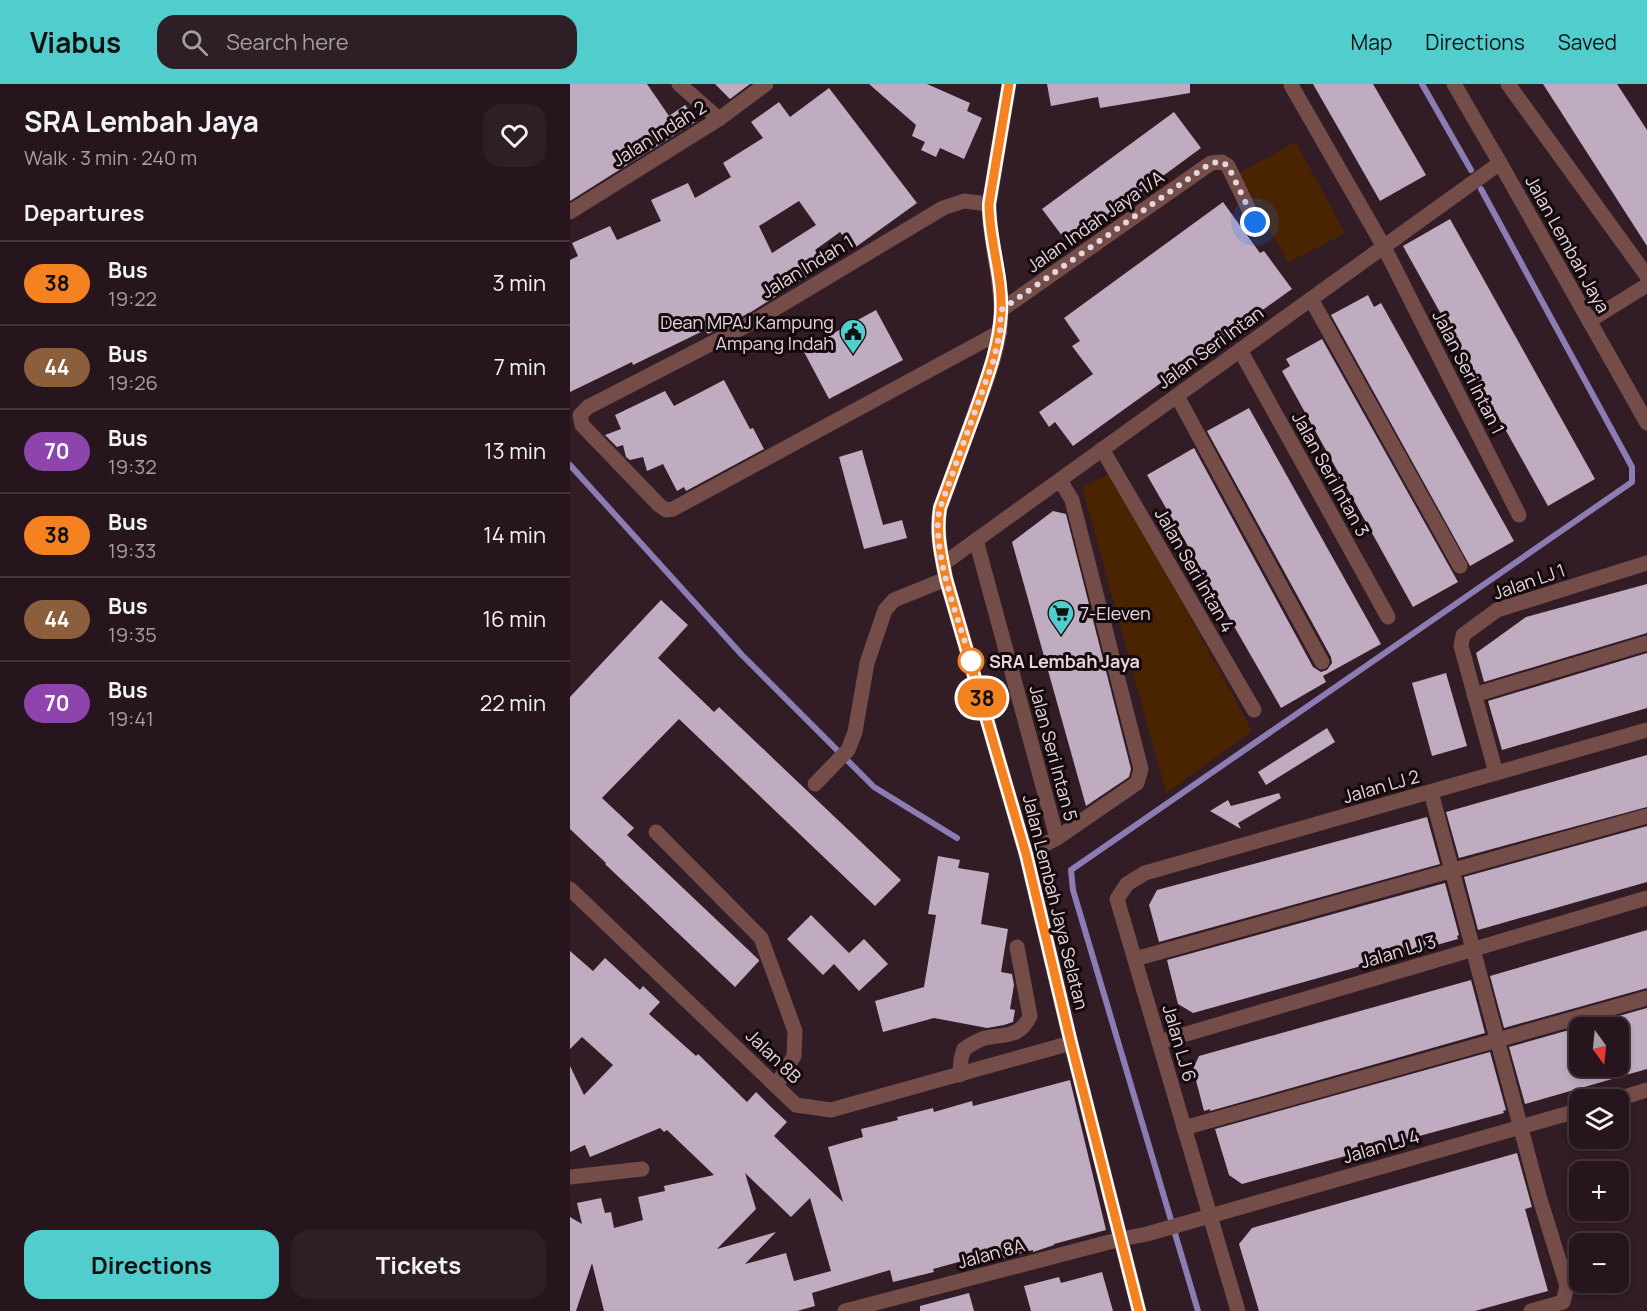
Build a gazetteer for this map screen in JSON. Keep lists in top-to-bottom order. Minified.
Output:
{"streets":{"street":["Jalan Indah 2","Jalan Indah Jaya 1/A","Jalan Lembah Jaya","Jalan Indah 1","Jalan Seri Intan","Jalan Seri Intan 1","Jalan Seri Intan 3","Jalan Seri Intan 4","Jalan LJ 1","Jalan Seri Intan 5","Jalan LJ 2","Jalan Lembah Jaya Selatan","Jalan LJ 3","Jalan LJ 6","Jalan 8B","Jalan LJ 4","Jalan 8A"]},"crossings":[["Jalan Indah Jaya 1/A","Jalan Lembah Jaya Selatan"],["Jalan Lembah Jaya","Jalan Seri Intan"],["Jalan Indah 1","Jalan Lembah Jaya Selatan"],["Jalan Seri Intan","Jalan Seri Intan 1"],["Jalan Seri Intan","Jalan Seri Intan 3"],["Jalan Seri Intan","Jalan Seri Intan 4"],["Jalan Seri Intan","Jalan Seri Intan 5"],["Jalan Seri Intan","Jalan Lembah Jaya Selatan"],["Jalan LJ 1","Jalan LJ 2"],["Jalan Seri Intan 5","Jalan Lembah Jaya Selatan"],["Jalan LJ 2","Jalan LJ 6"],["Jalan Lembah Jaya Selatan","Jalan 8B"],["Jalan Lembah Jaya Selatan","Jalan 8A"],["Jalan LJ 3","Jalan LJ 6"],["Jalan LJ 6","Jalan LJ 4"],["Jalan LJ 4","Jalan 8A"]],"places":{"public building":["Dean MPAJ Kampung Ampang Indah"],"supermarket":["7-Eleven"],"other":["SRA Lembah Jaya"]},"lines":["bus line 38"],"north":"bottom","page":{"header":"Viabus","search":"Search here","nav":["Map","Directions","Saved"],"heading":[["SRA Lembah Jaya","Walk · 3 min · 240 m"],"Departures"],"on_map":"38","list":[{"mark":"38","name":"Bus","note":"19:22","value":"3 min"},{"mark":"44","name":"Bus","note":"19:26","value":"7 min"},{"mark":"70","name":"Bus","note":"19:32","value":"13 min"},{"mark":"38","name":"Bus","note":"19:33","value":"14 min"},{"mark":"44","name":"Bus","note":"19:35","value":"16 min"},{"mark":"70","name":"Bus","note":"19:41","value":"22 min"}],"map_buttons":["+","−"],"buttons":["Directions","Tickets"]}}
